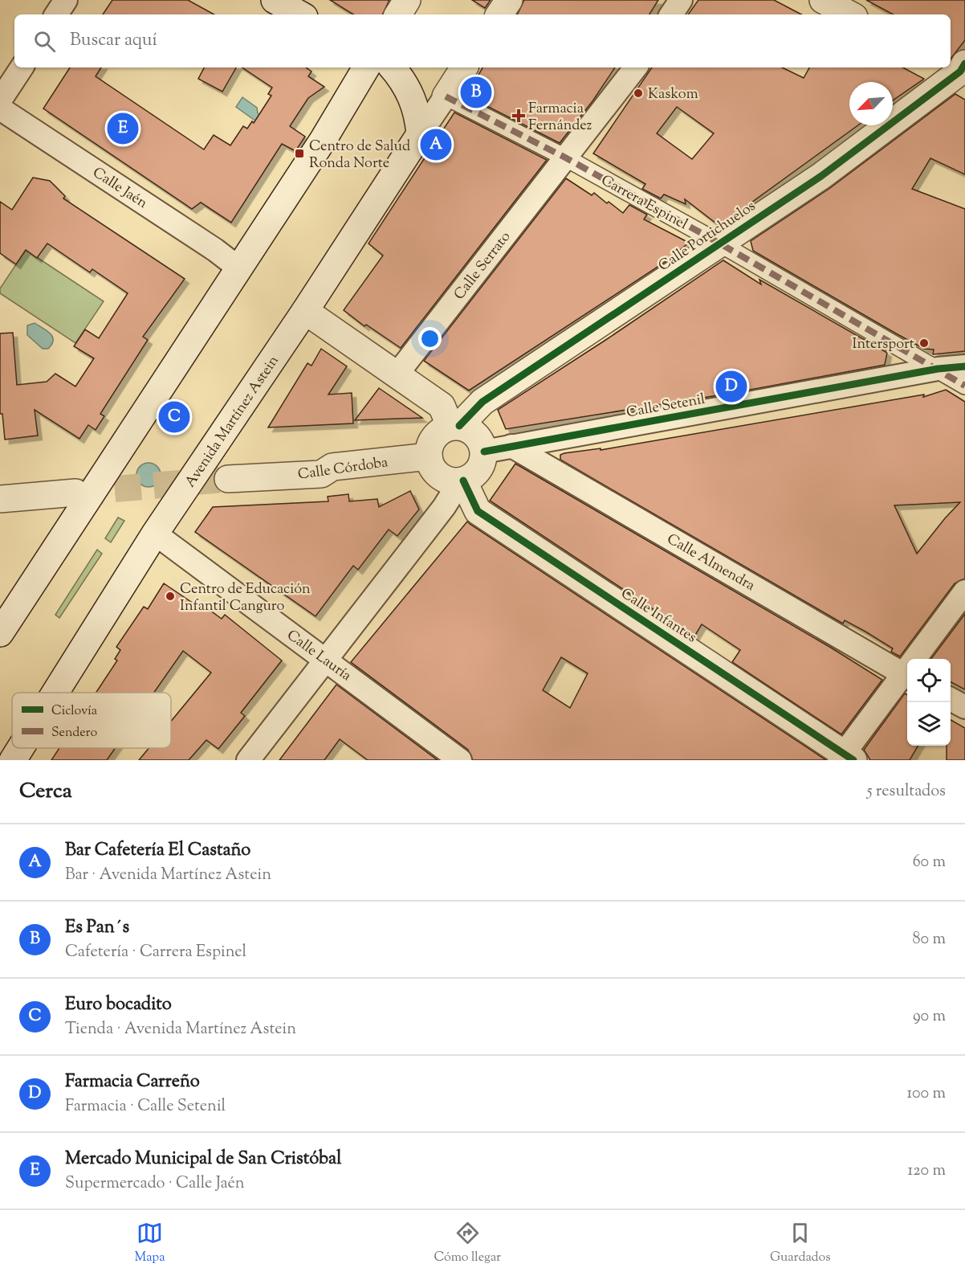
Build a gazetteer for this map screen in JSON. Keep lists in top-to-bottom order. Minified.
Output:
{"streets":{"street":["Calle Jaén","Carrera Espinel","Calle Portichuelos","Calle Serrato","Calle Setenil","Avenida Martínez Astein","Calle Córdoba","Calle Almendra","Calle Infantes","Calle Lauría"]},"crossings":[["Carrera Espinel","Calle Portichuelos"],["Carrera Espinel","Calle Serrato"],["Carrera Espinel","Calle Setenil"],["Carrera Espinel","Avenida Martínez Astein"],["Calle Portichuelos","Calle Setenil"],["Calle Portichuelos","Calle Córdoba"],["Calle Portichuelos","Calle Infantes"],["Calle Setenil","Calle Córdoba"],["Calle Setenil","Calle Almendra"],["Calle Setenil","Calle Infantes"],["Avenida Martínez Astein","Calle Lauría"],["Calle Córdoba","Calle Infantes"]],"places":{"other":["Kaskom","Intersport","Centro de Educación Infantil Canguro"],"health":["Farmacia Fernández"],"transit":["Centro de Salud Ronda Norte"]},"legend":["Ciclovía","Sendero"],"north":"bottom left","page":{"search":"Buscar aquí","pins":["B","E","A","D","C"],"heading":["Cerca","5 resultados"],"list":[{"mark":"A","name":"Bar Cafetería El Castaño","note":"Bar · Avenida Martínez Astein","value":"60 m"},{"mark":"B","name":"Es Pan´s","note":"Cafetería · Carrera Espinel","value":"80 m"},{"mark":"C","name":"Euro bocadito","note":"Tienda · Avenida Martínez Astein","value":"90 m"},{"mark":"D","name":"Farmacia Carreño","note":"Farmacia · Calle Setenil","value":"100 m"},{"mark":"E","name":"Mercado Municipal de San Cristóbal","note":"Supermercado · Calle Jaén","value":"120 m"}],"nav":["Mapa","Cómo llegar","Guardados"]}}
